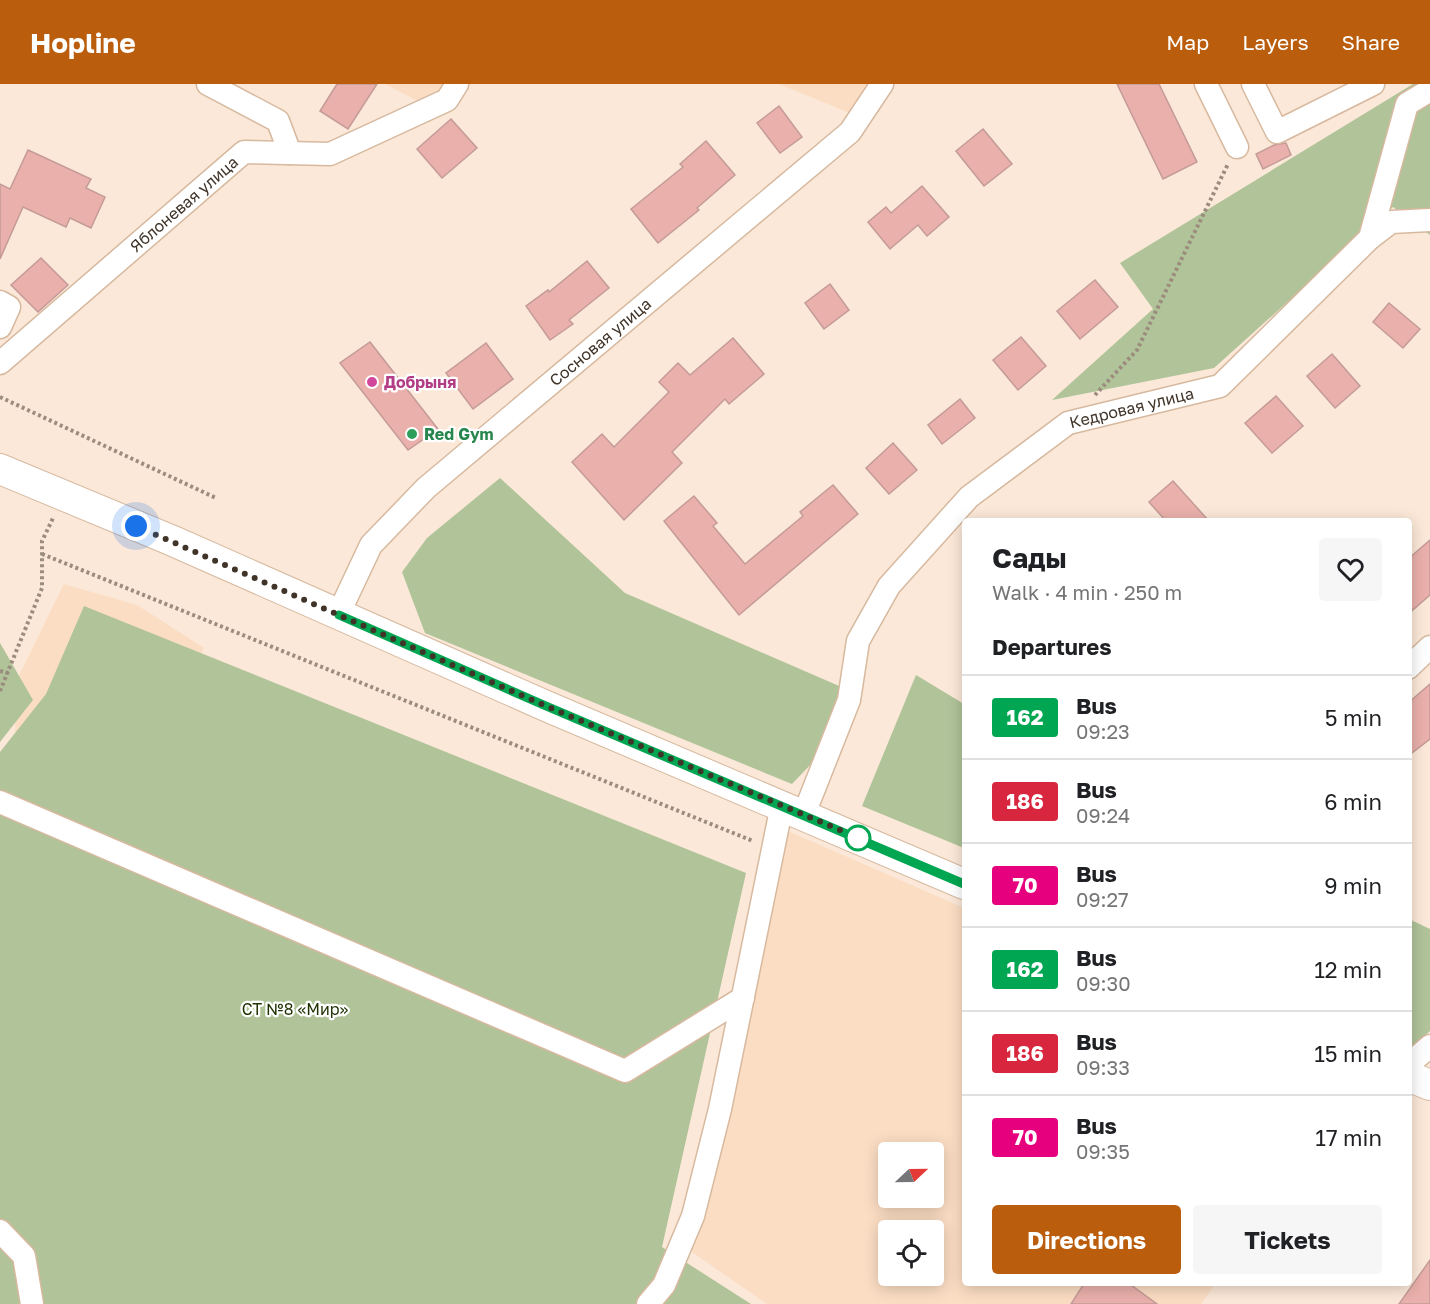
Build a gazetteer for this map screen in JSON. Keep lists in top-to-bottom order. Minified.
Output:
{"streets":{"street":["Яблоневая улица","Сосновая улица","Кедровая улица"]},"parks":["СТ №8 «Мир»"],"places":["Добрыня","Red Gym"],"lines":["bus line 162"],"north":"right","page":{"header":"Hopline","nav":["Map","Layers","Share"],"heading":[["Сады","Walk · 4 min · 250 m"],"Departures"],"list":[{"mark":"162","name":"Bus","note":"09:23","value":"5 min"},{"mark":"186","name":"Bus","note":"09:24","value":"6 min"},{"mark":"70","name":"Bus","note":"09:27","value":"9 min"},{"mark":"162","name":"Bus","note":"09:30","value":"12 min"},{"mark":"186","name":"Bus","note":"09:33","value":"15 min"},{"mark":"70","name":"Bus","note":"09:35","value":"17 min"}],"buttons":["Directions","Tickets"]}}
